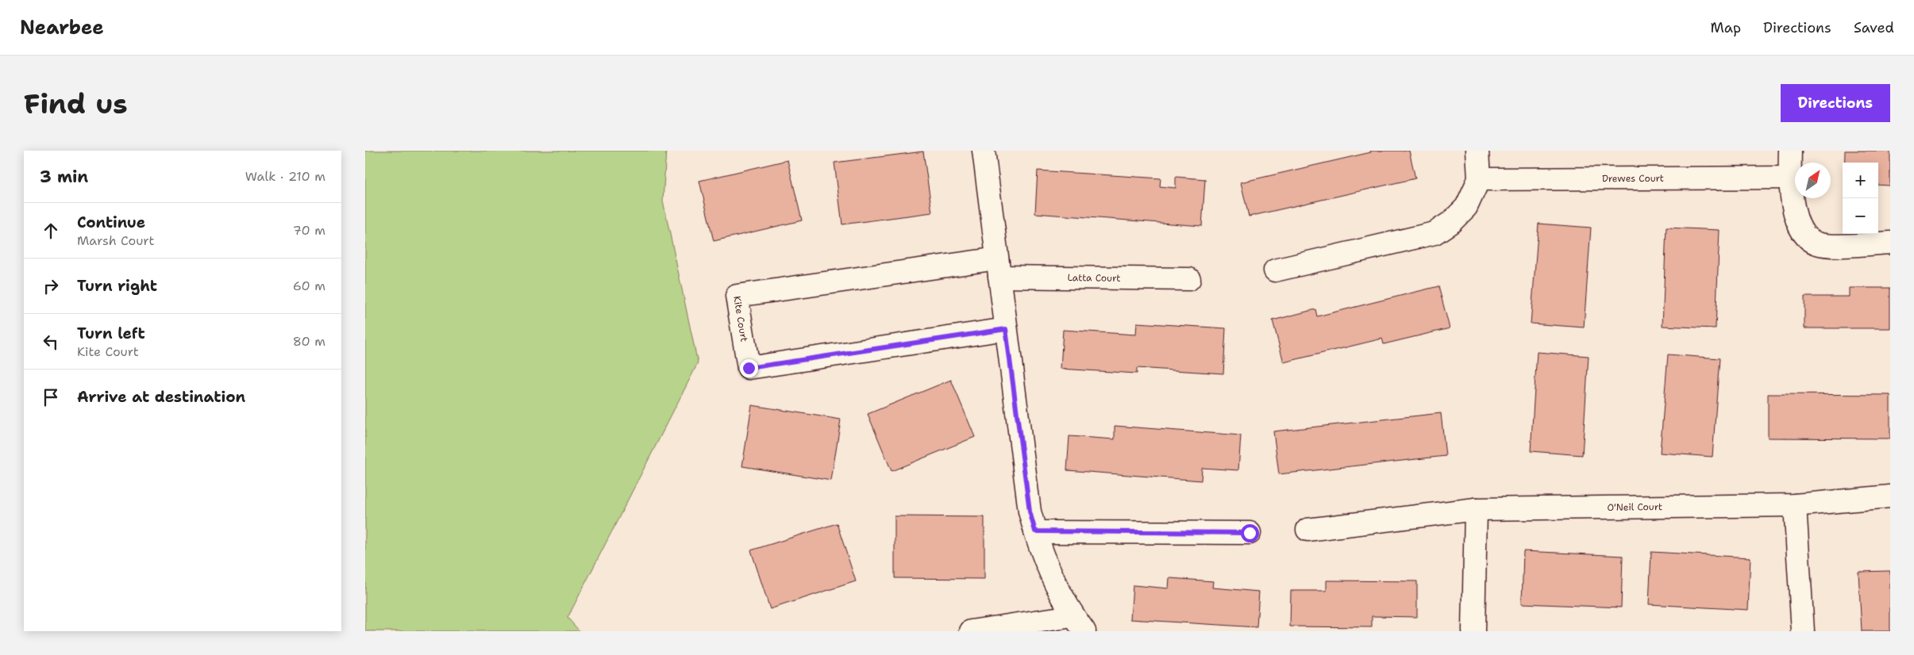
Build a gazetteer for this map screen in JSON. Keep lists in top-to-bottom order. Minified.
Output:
{"streets":{"street":["Drewes Court","Latta Court","Kite Court","O'Neil Court"]},"crossings":[["Latta Court","Kite Court"]],"north":"top right","page":{"header":"Nearbee","nav":["Map","Directions","Saved"],"buttons":"Directions","title":"Find us","heading":["3 min","Walk · 210 m"],"map_buttons":["+","−"],"list":[["Continue","Marsh Court","70 m"],["Turn right","60 m"],["Turn left","Kite Court","80 m"],"Arrive at destination"]}}
